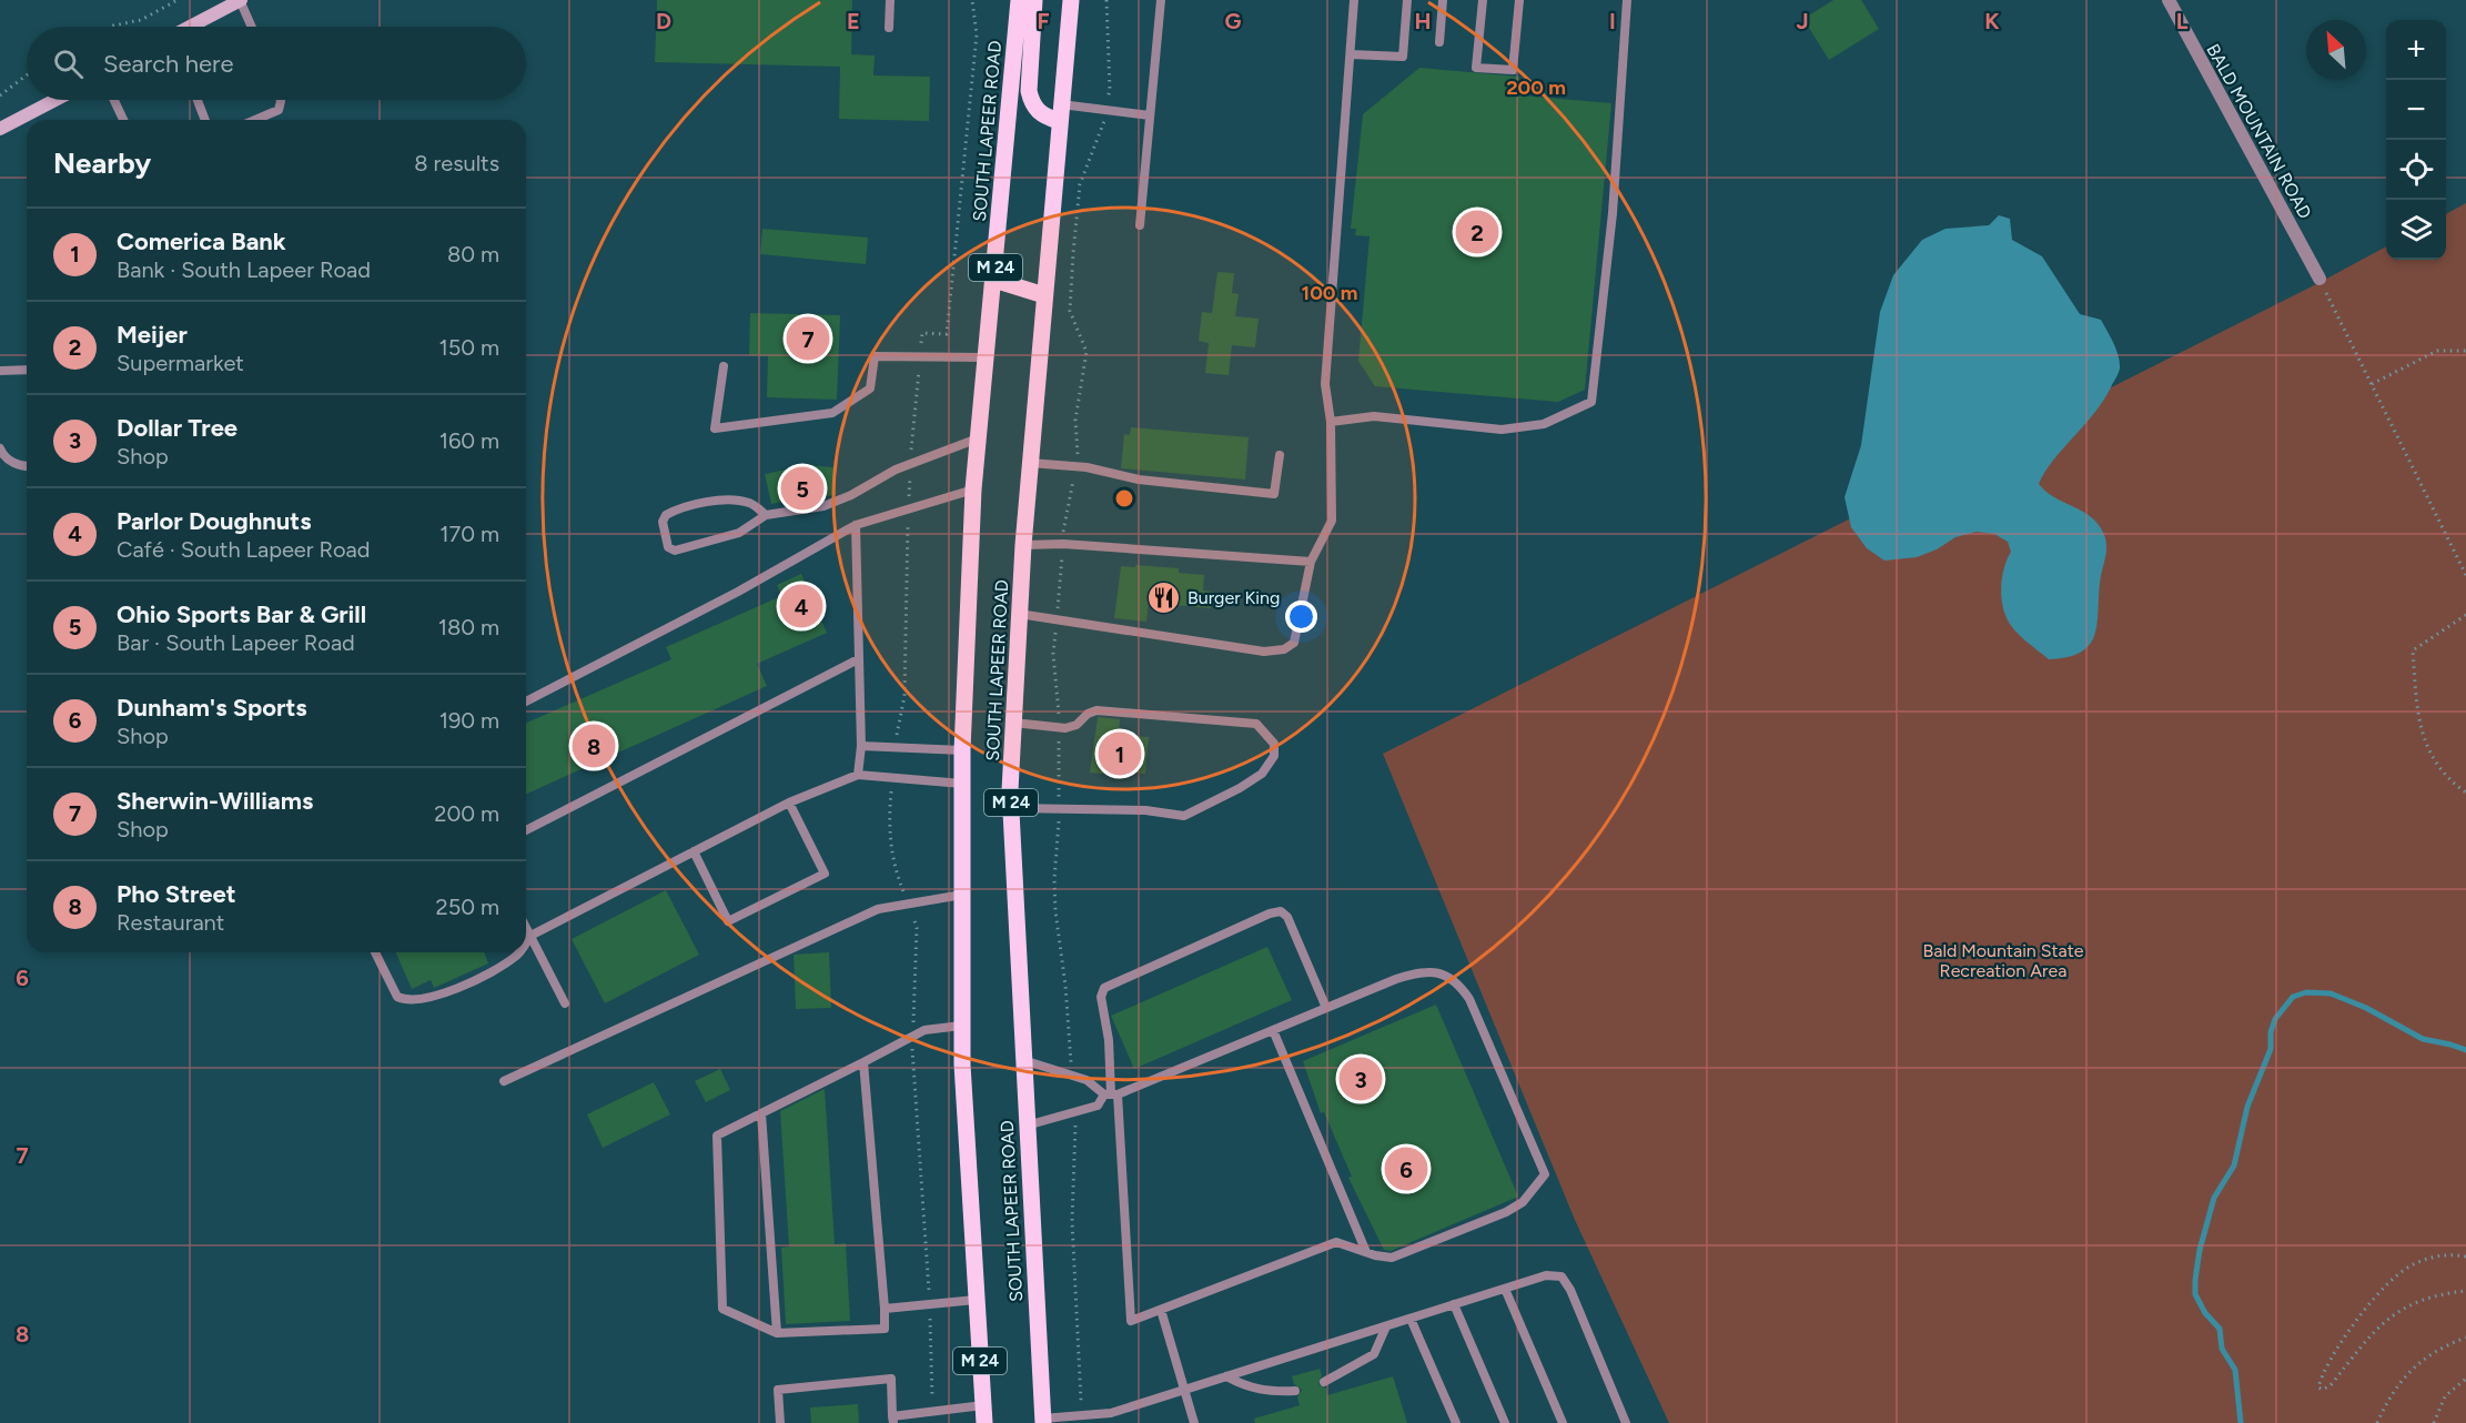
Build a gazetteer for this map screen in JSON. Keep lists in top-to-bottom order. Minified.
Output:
{"streets":{"main road":["SOUTH LAPEER ROAD","M 24"],"street":["BALD MOUNTAIN ROAD"]},"parks":["Bald Mountain State Recreation Area"],"places":{"restaurant":["Burger King"]},"north":"top left","page":{"map_buttons":["+","−"],"search":"Search here","heading":["Nearby","8 results"],"list":[{"mark":"1","name":"Comerica Bank","note":"Bank · South Lapeer Road","value":"80 m"},{"mark":"2","name":"Meijer","note":"Supermarket","value":"150 m"},{"mark":"3","name":"Dollar Tree","note":"Shop","value":"160 m"},{"mark":"4","name":"Parlor Doughnuts","note":"Café · South Lapeer Road","value":"170 m"},{"mark":"5","name":"Ohio Sports Bar & Grill","note":"Bar · South Lapeer Road","value":"180 m"},{"mark":"6","name":"Dunham's Sports","note":"Shop","value":"190 m"},{"mark":"7","name":"Sherwin-Williams","note":"Shop","value":"200 m"},{"mark":"8","name":"Pho Street","note":"Restaurant","value":"250 m"}],"pins":["2","7","5","4","8","1","3","6"]},"grid":{"columns":["D","E","F","G","H","I","J","K","L"],"rows":["6","7","8"]},"rings":["200 m","100 m"]}
